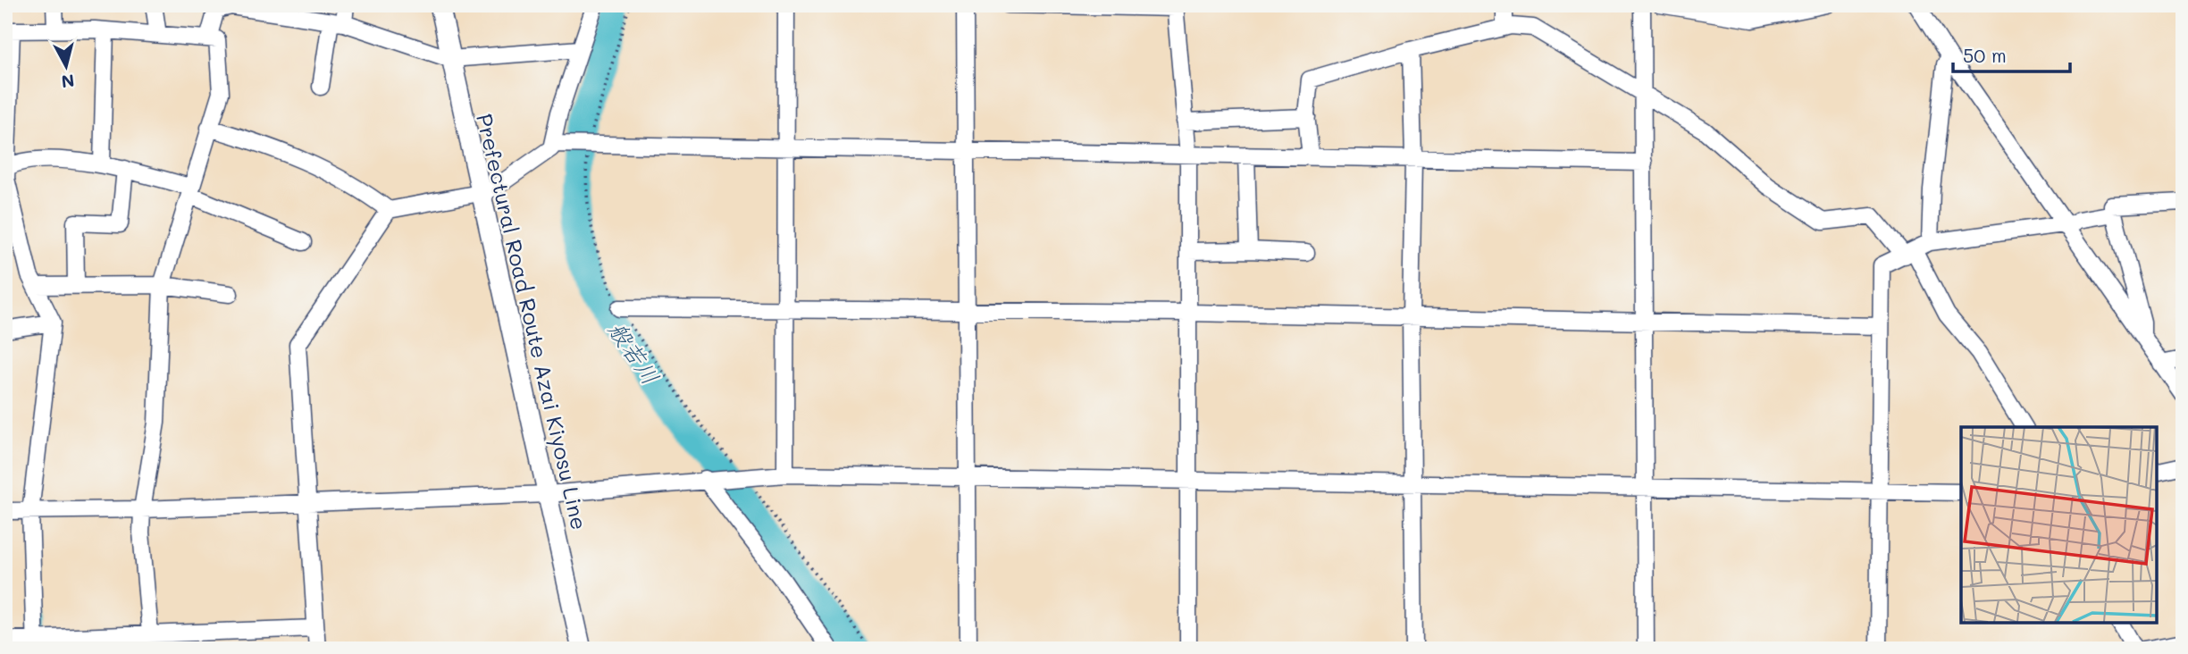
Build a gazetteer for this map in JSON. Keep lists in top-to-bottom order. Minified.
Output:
{"streets":{"main road":["Prefectural Road Route Azai Kiyosu Line"]},"water":["般若川"],"scale_bar":"50 m","north":"bottom"}
